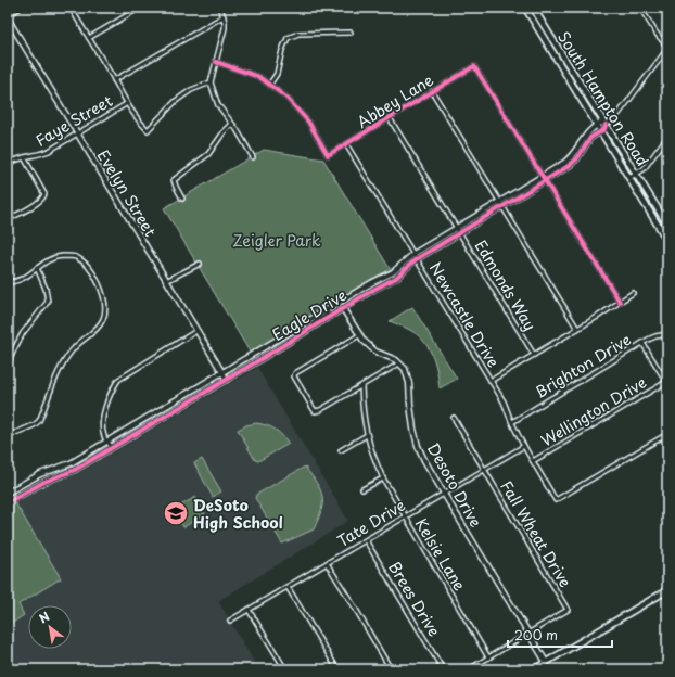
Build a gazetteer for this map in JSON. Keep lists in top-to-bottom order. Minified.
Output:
{"streets":{"main road":["South Hampton Road"],"street":["Abbey Lane","Faye Street","Evelyn Street","Edmonds Way","Eagle Drive","Newcastle Drive","Brighton Drive","Wellington Drive","Desoto Drive","Tate Drive","Fall Wheat Drive","Kelsie Lane","Brees Drive"]},"crossings":[["South Hampton Road","Eagle Drive"],["Abbey Lane","Edmonds Way"],["Abbey Lane","Eagle Drive"],["Abbey Lane","Newcastle Drive"],["Faye Street","Evelyn Street"],["Evelyn Street","Eagle Drive"],["Edmonds Way","Eagle Drive"],["Eagle Drive","Newcastle Drive"],["Newcastle Drive","Brighton Drive"],["Newcastle Drive","Wellington Drive"],["Newcastle Drive","Tate Drive"],["Desoto Drive","Tate Drive"],["Desoto Drive","Fall Wheat Drive"],["Tate Drive","Fall Wheat Drive"],["Tate Drive","Kelsie Lane"],["Tate Drive","Brees Drive"]],"parks":["Zeigler Park"],"places":{"school or university":["DeSoto High School"]},"scale_bar":"200 m","north":"top left"}
